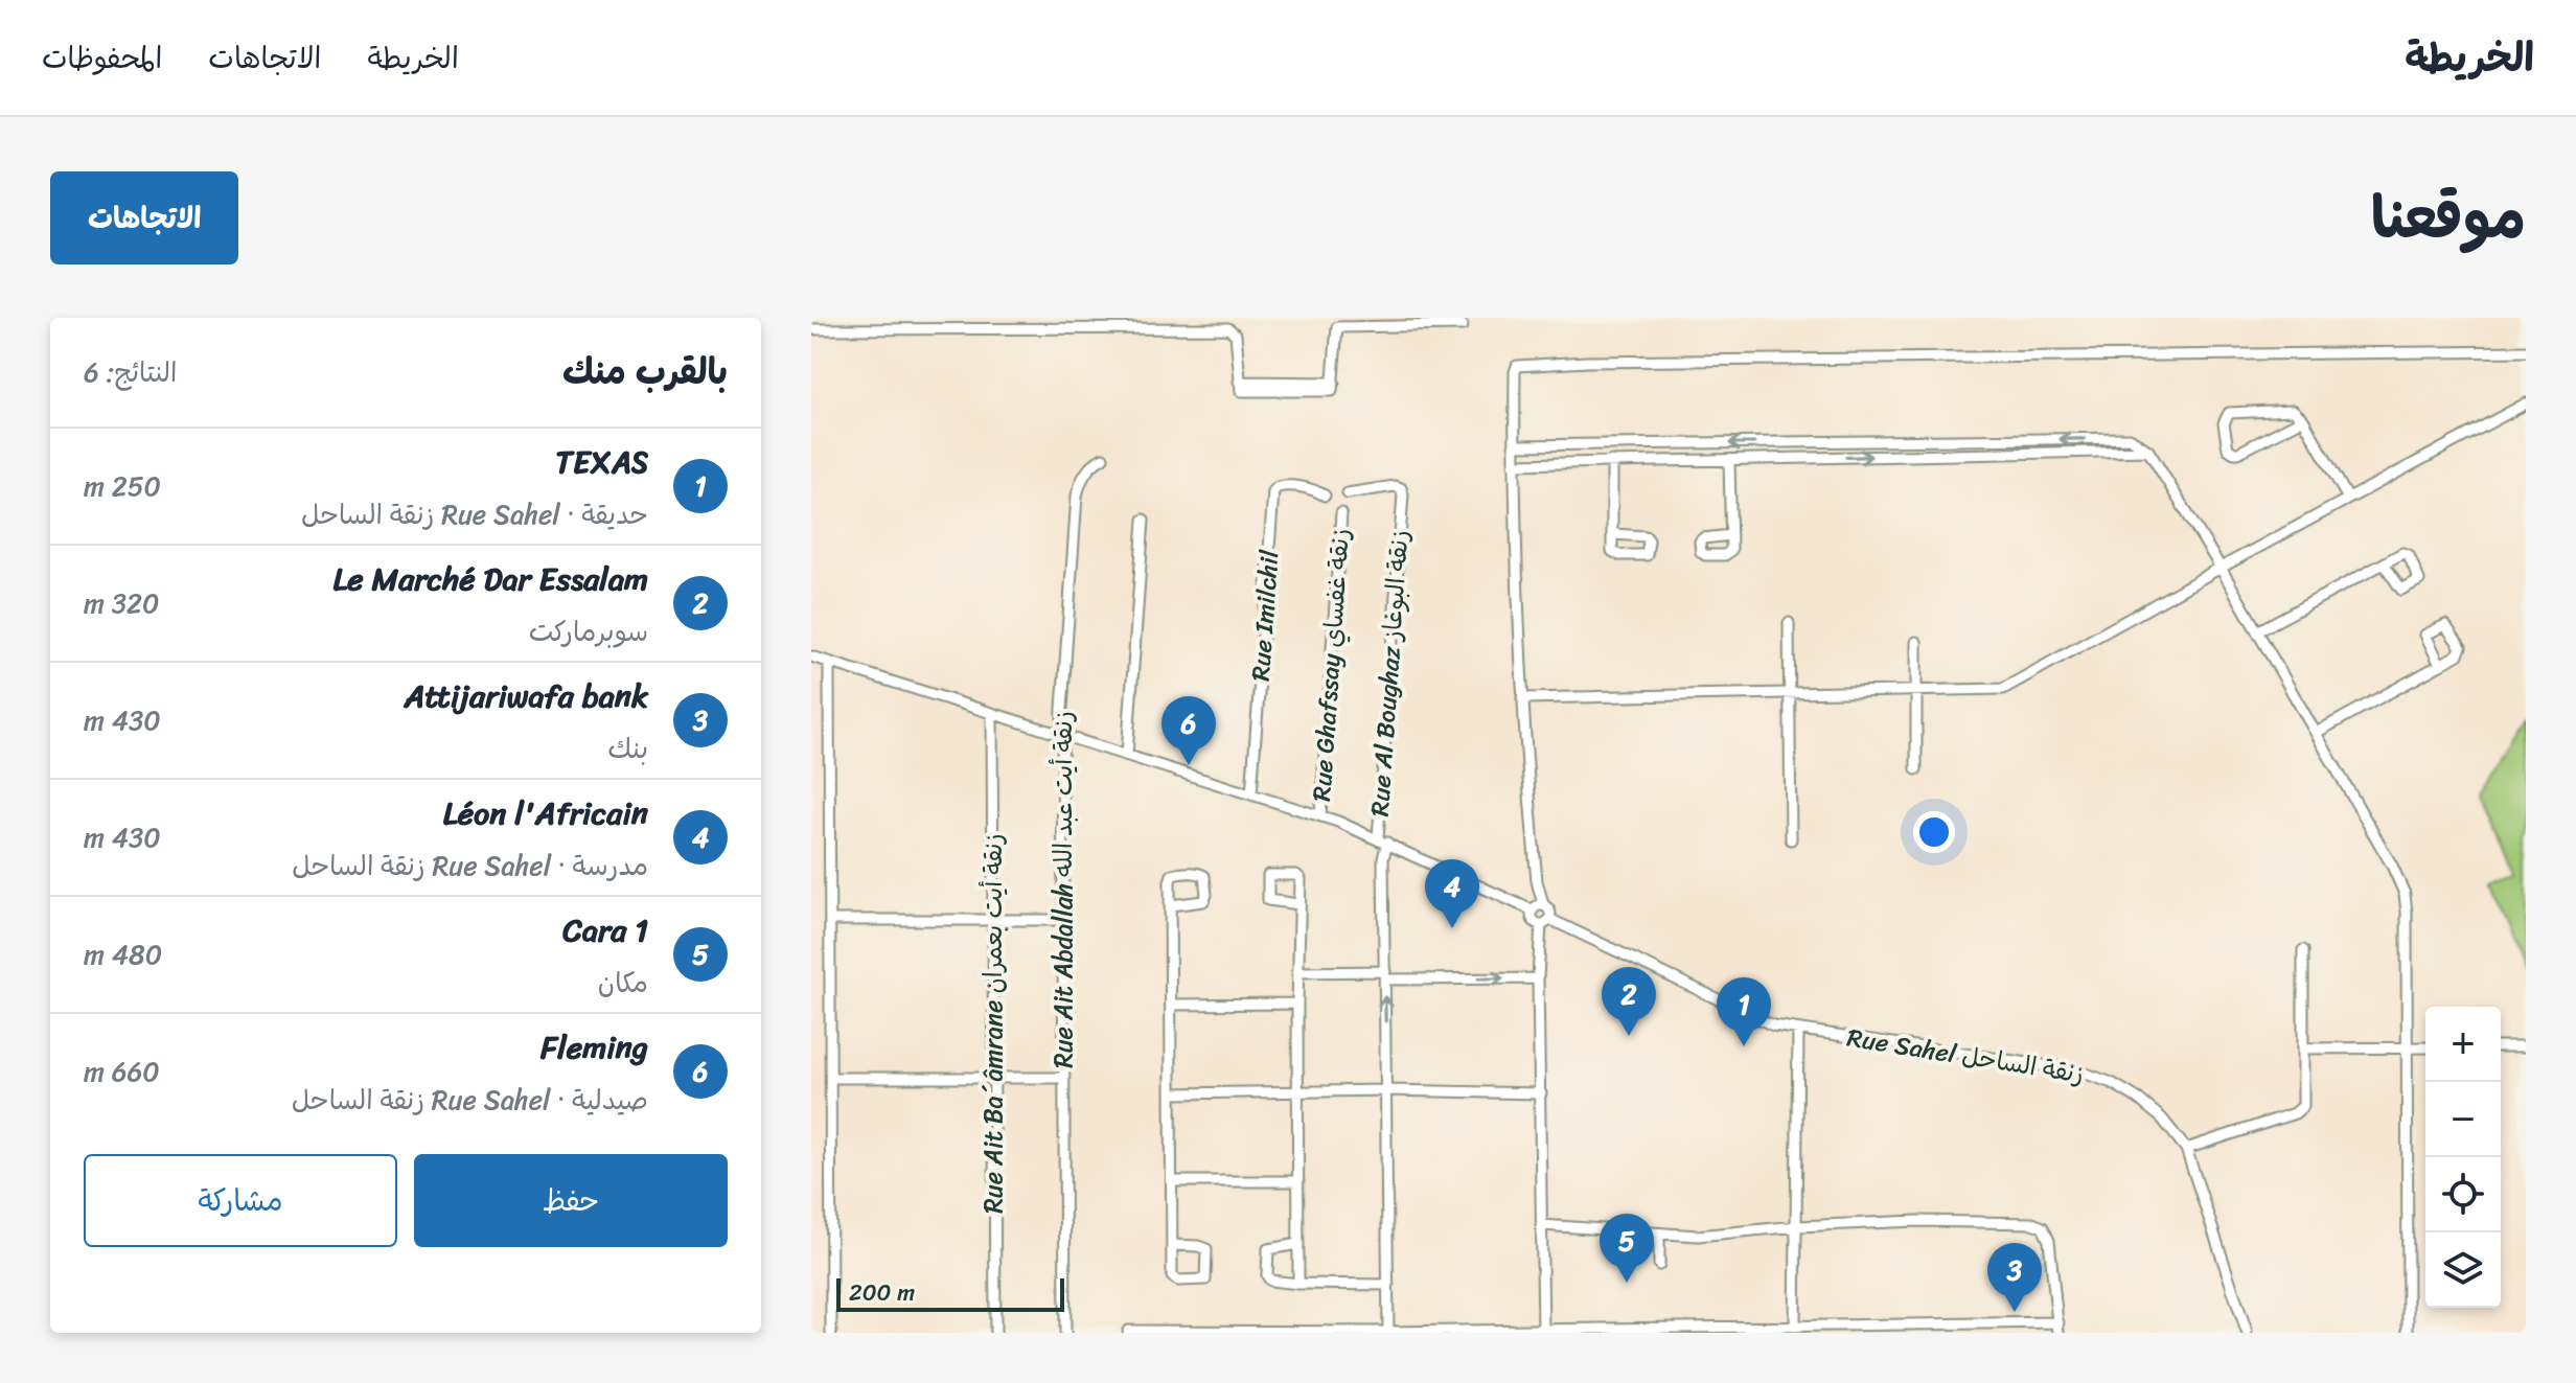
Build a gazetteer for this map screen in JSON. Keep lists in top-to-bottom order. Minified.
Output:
{"streets":{"street":["Rue Imilchil","Rue Ghafssay زنقة غفساي","Rue Al Boughaz زنقة البوغاز","Rue Ait Abdallah زنقة أيت عبد الله","Rue Ait Ba´âmrane زنقة أيت بعمران","Rue Sahel زنقة الساحل"]},"scale_bar":"200 m","page":{"header":"الخريطة","nav":["الخريطة","الاتجاهات","المحفوظات"],"title":"موقعنا","buttons":["الاتجاهات",["حفظ","مشاركة"]],"heading":["بالقرب منك","النتائج: 6"],"list":[{"mark":"1","name":"TEXAS","note":"حديقة · Rue Sahel زنقة الساحل","value":"250 m"},{"mark":"2","name":"Le Marché Dar Essalam","note":"سوبرماركت","value":"320 m"},{"mark":"3","name":"Attijariwafa bank","note":"بنك","value":"430 m"},{"mark":"4","name":"Léon l'Africain","note":"مدرسة · Rue Sahel زنقة الساحل","value":"430 m"},{"mark":"5","name":"Cara 1","note":"مكان","value":"480 m"},{"mark":"6","name":"Fleming","note":"صيدلية · Rue Sahel زنقة الساحل","value":"660 m"}],"pins":["6","4","2","1","5","3"],"map_buttons":["+","−"],"scale":"200 m"}}
